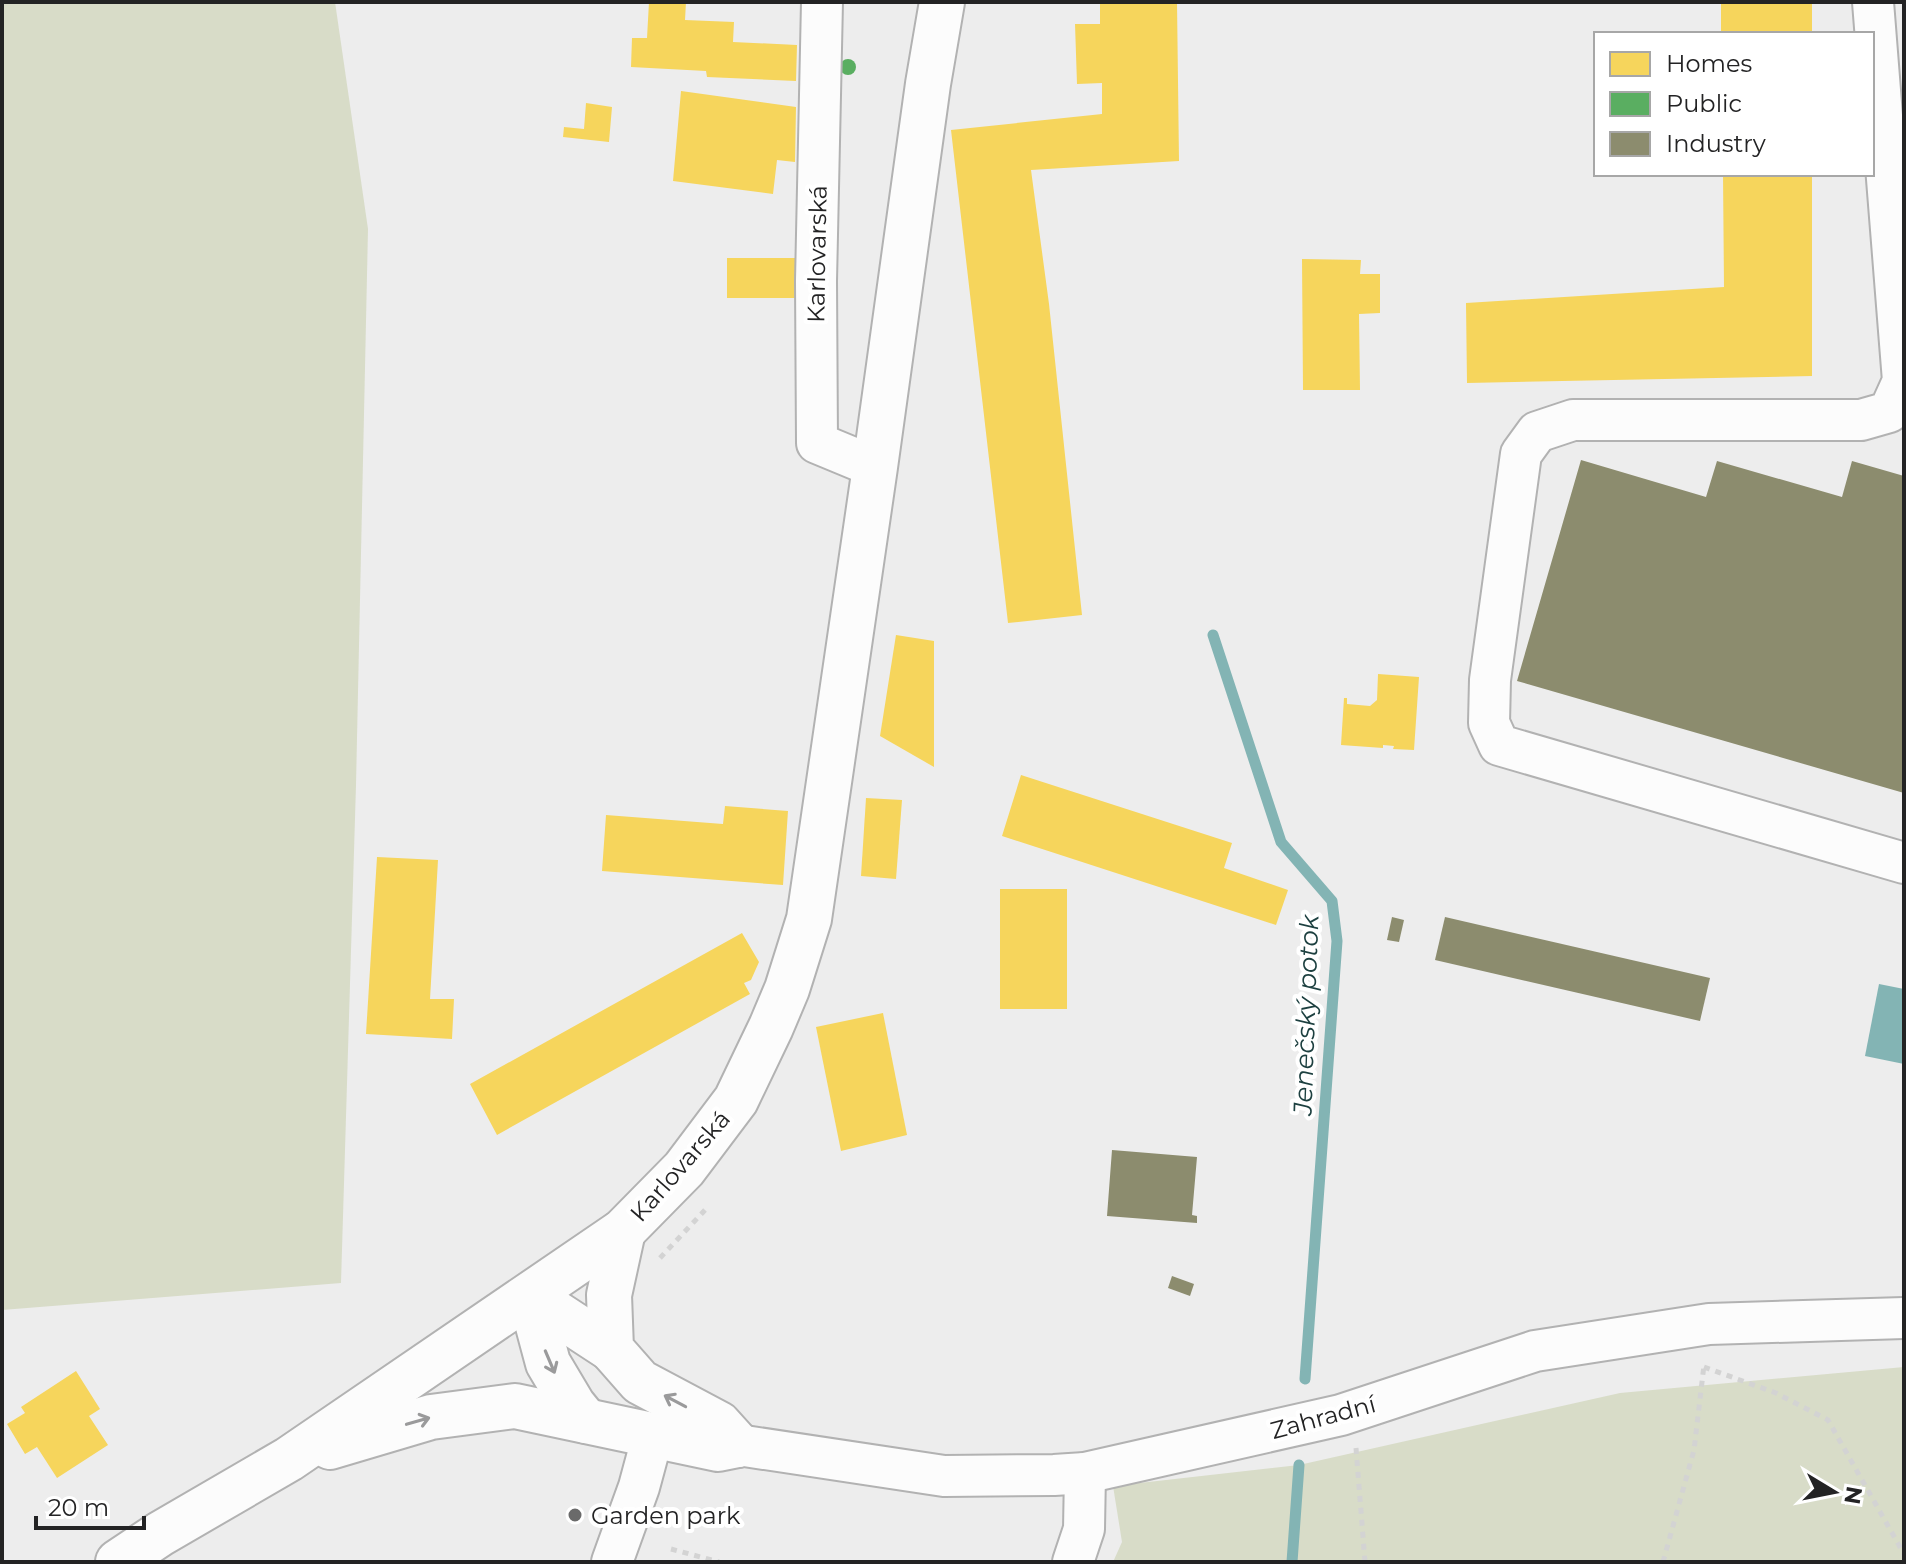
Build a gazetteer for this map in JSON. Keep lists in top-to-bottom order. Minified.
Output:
{"streets":{"main road":["Karlovarská"],"street":["Zahradní"]},"water":["Jenečský potok"],"places":["Garden park"],"legend":["Homes","Public","Industry"],"scale_bar":"20 m","north":"right"}
